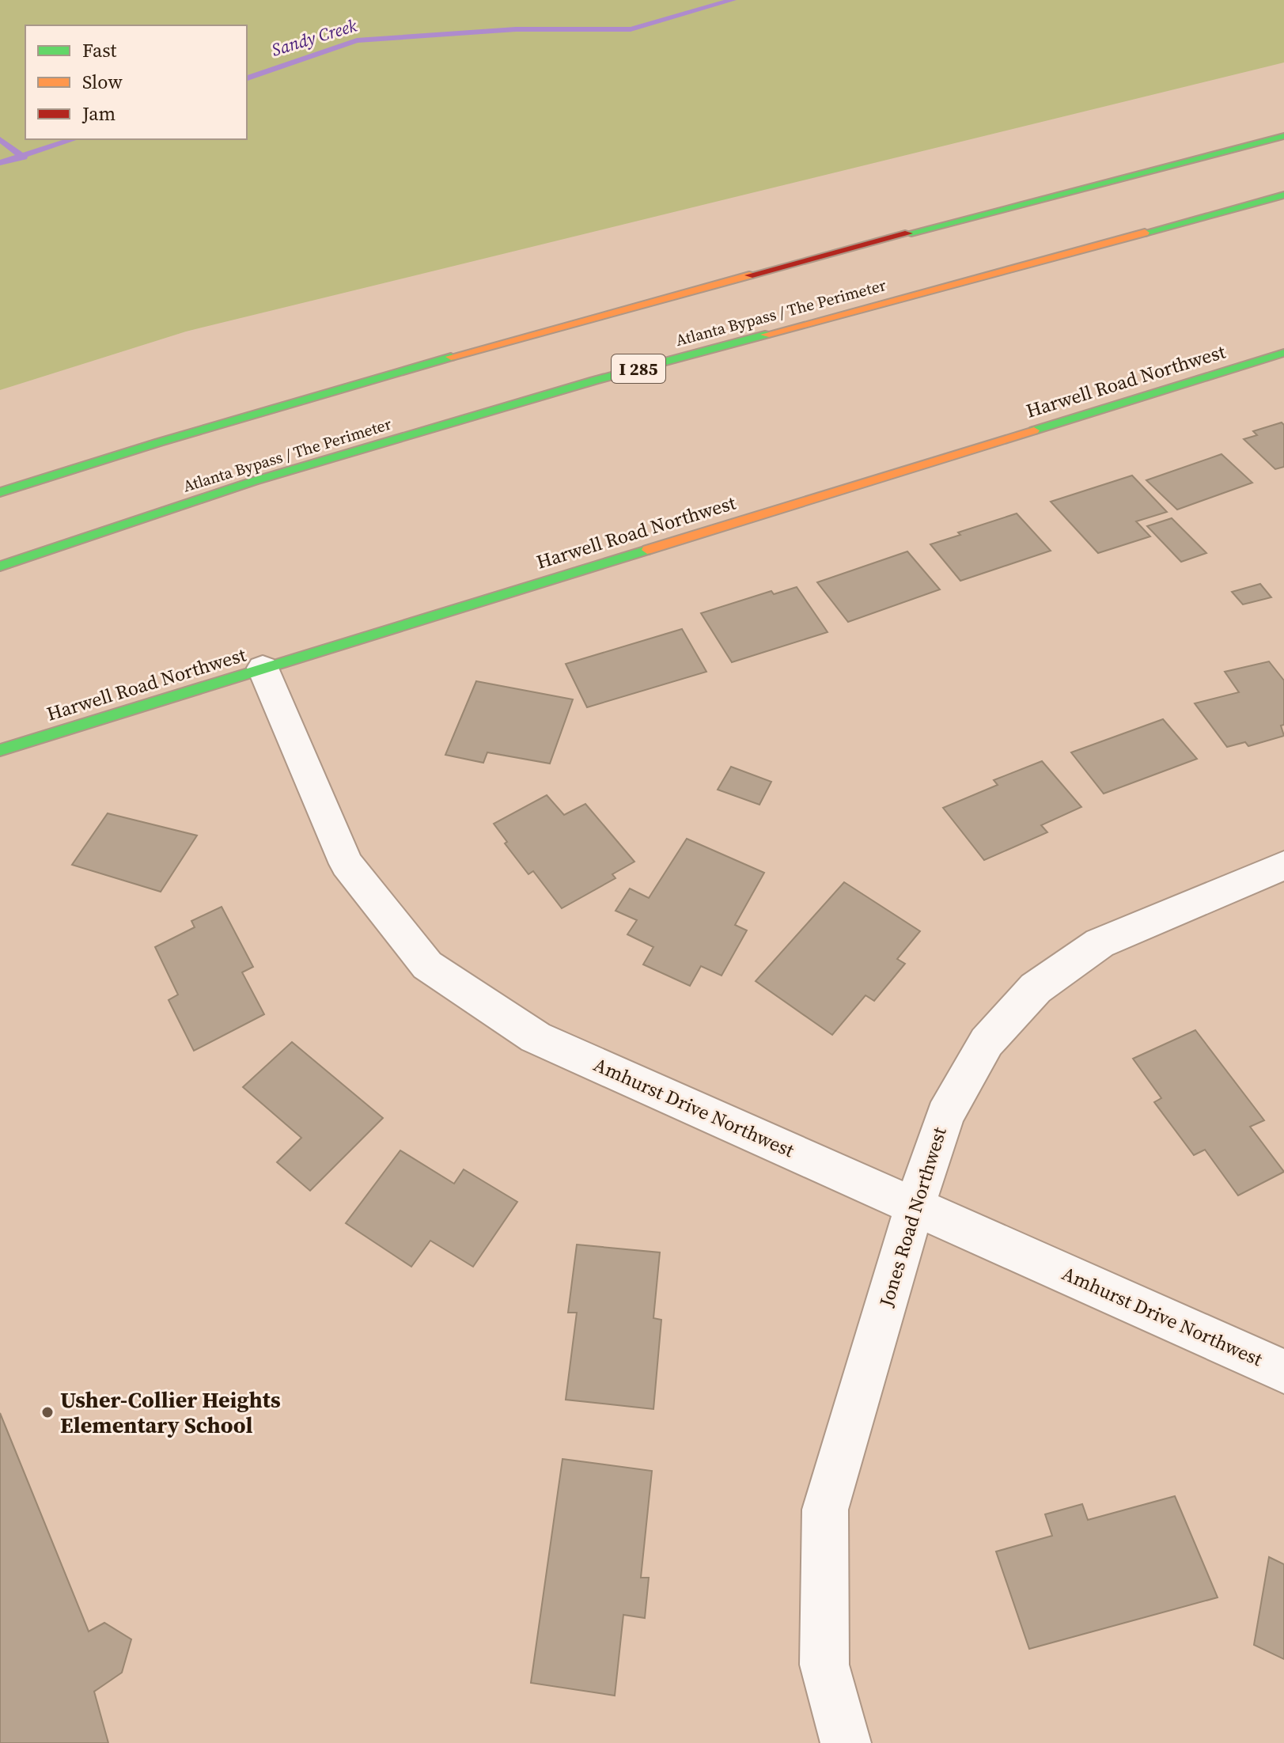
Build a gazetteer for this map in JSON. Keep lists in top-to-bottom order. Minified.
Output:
{"streets":{"main road":["Atlanta Bypass / The Perimeter","I 285","Harwell Road Northwest"],"street":["Amhurst Drive Northwest","Jones Road Northwest"]},"crossings":[["Harwell Road Northwest","Amhurst Drive Northwest"],["Amhurst Drive Northwest","Jones Road Northwest"]],"water":["Sandy Creek"],"places":["Usher-Collier Heights Elementary School"],"legend":["Fast","Slow","Jam"]}
